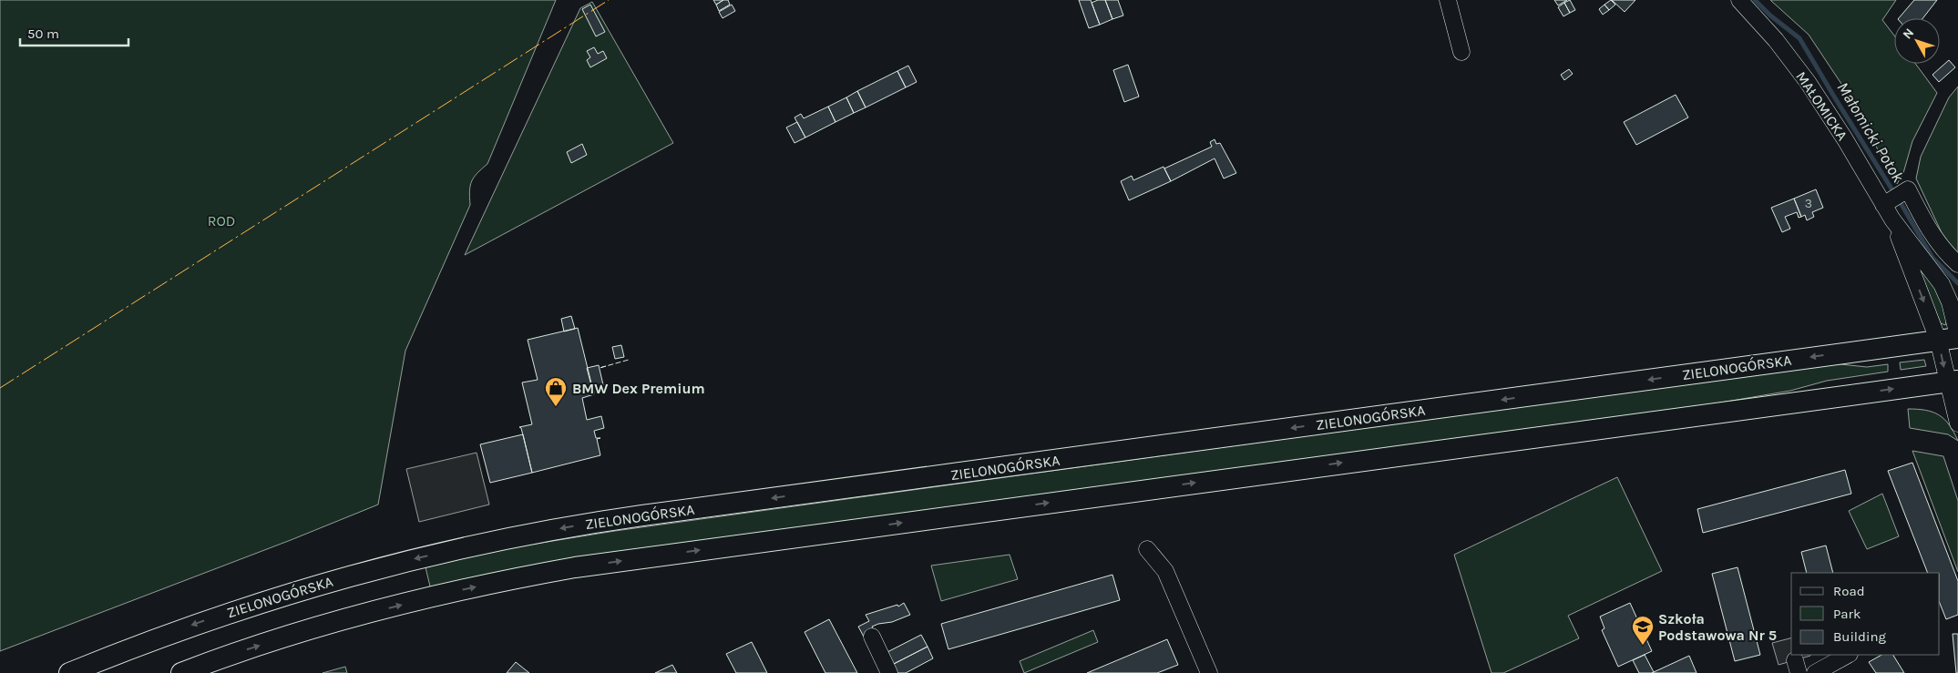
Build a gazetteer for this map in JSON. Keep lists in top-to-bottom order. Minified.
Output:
{"streets":{"main road":["ZIELONOGÓRSKA"],"street":["MAŁOMICKA"]},"crossings":[["MAŁOMICKA","ZIELONOGÓRSKA"]],"water":["Małomicki Potok"],"parks":["ROD"],"places":{"shop":["BMW Dex Premium"],"school or university":["Szkoła Podstawowa Nr 5"]},"house_numbers":["3"],"legend":["Road","Park","Building"],"scale_bar":"50 m","north":"top left"}
